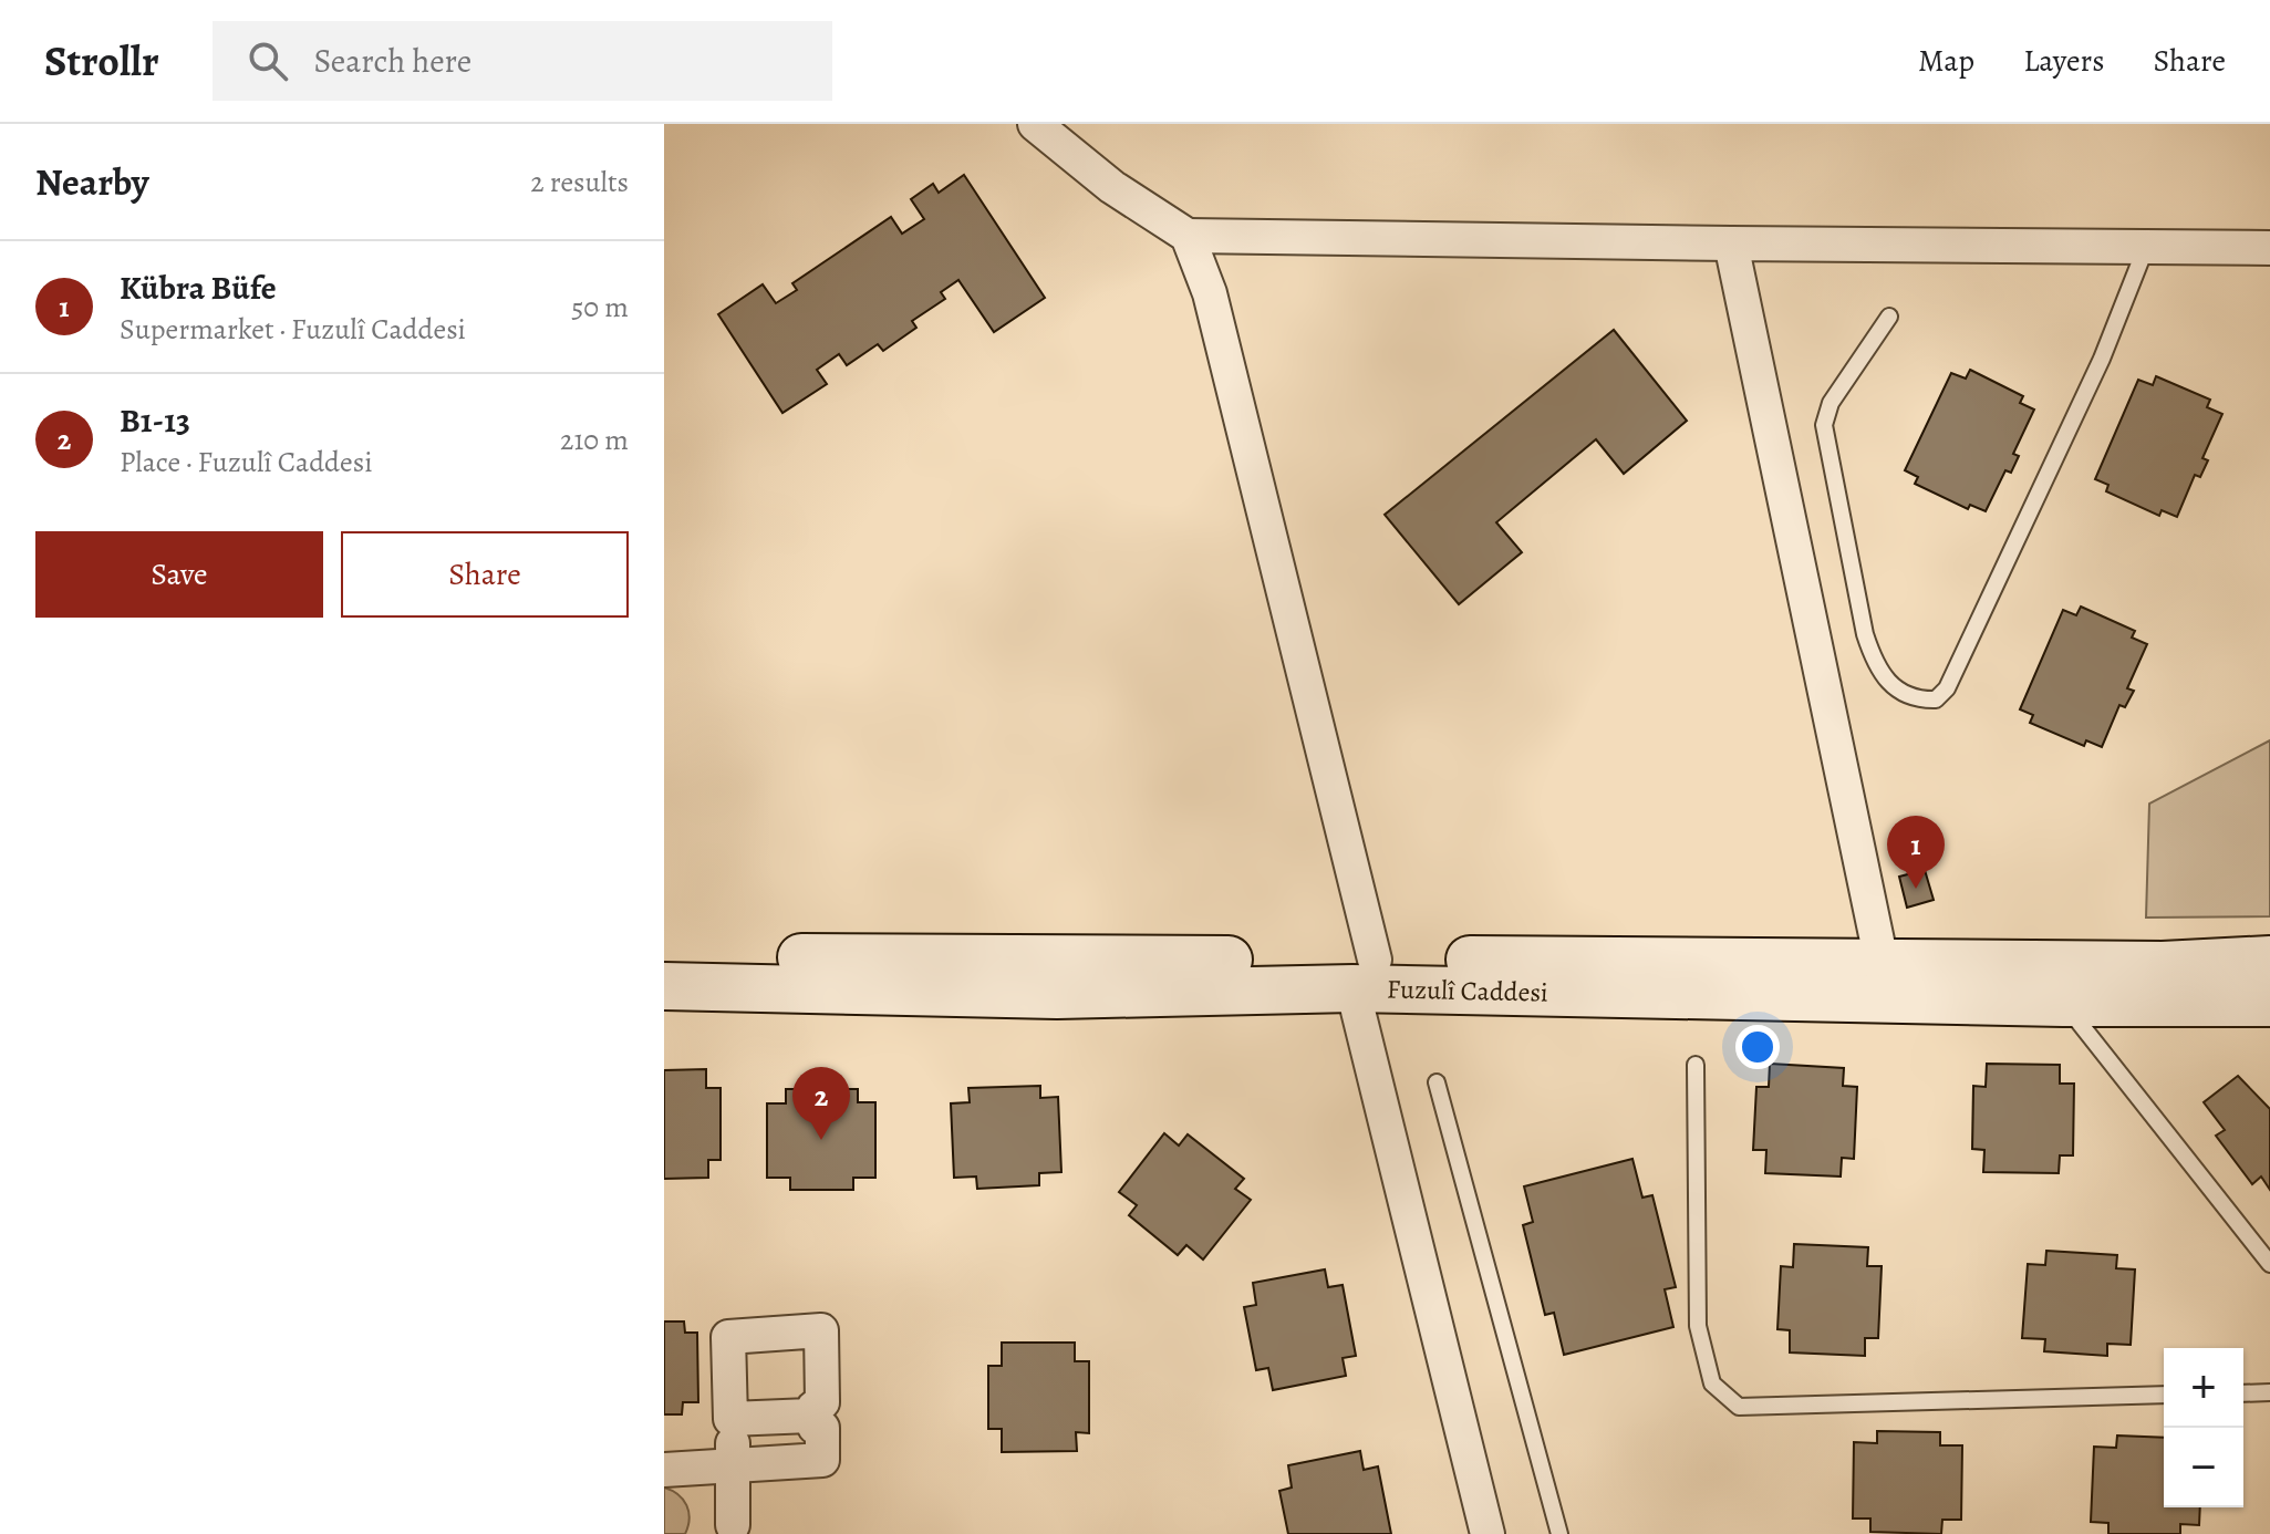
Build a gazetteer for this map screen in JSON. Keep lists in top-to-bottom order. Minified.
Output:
{"streets":{"street":["Fuzulî Caddesi"]},"page":{"header":"Strollr","search":"Search here","nav":["Map","Layers","Share"],"heading":["Nearby","2 results"],"list":[{"mark":"1","name":"Kübra Büfe","note":"Supermarket · Fuzulî Caddesi","value":"50 m"},{"mark":"2","name":"B1-13","note":"Place · Fuzulî Caddesi","value":"210 m"}],"buttons":["Save","Share"],"pins":["1","2"],"map_buttons":["+","−"]}}
